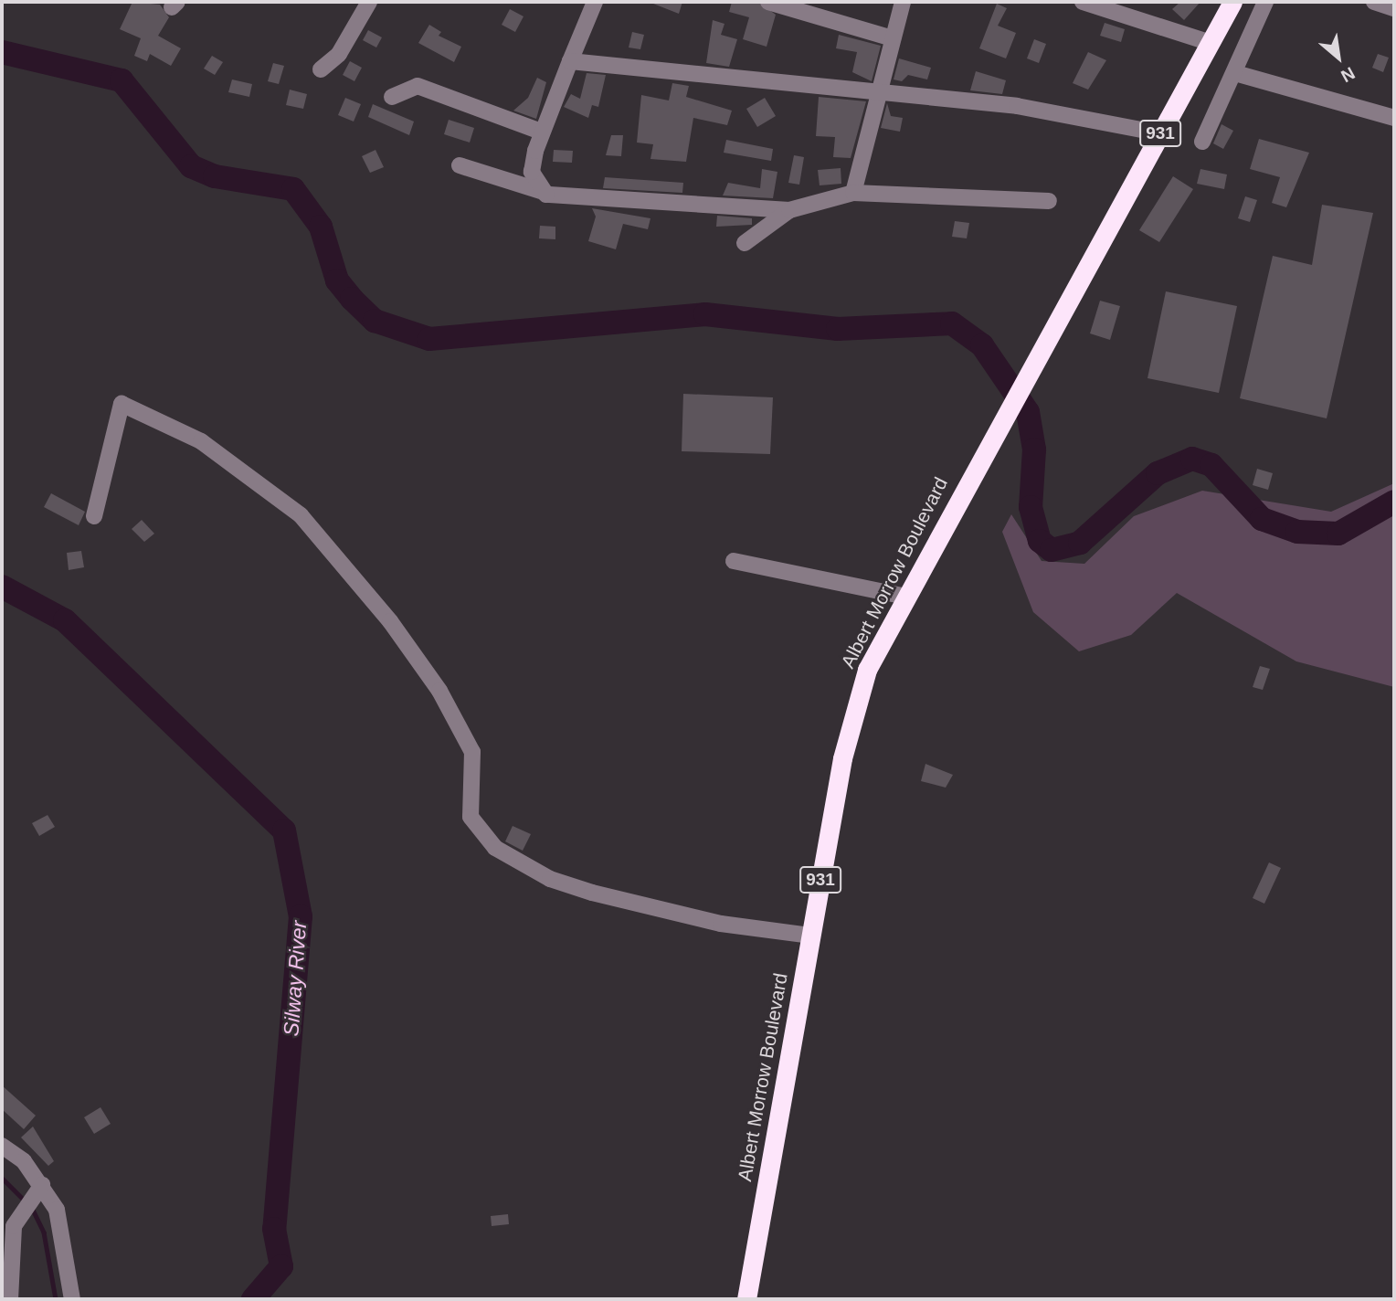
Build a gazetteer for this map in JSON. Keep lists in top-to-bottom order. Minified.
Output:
{"streets":{"highway":["931","Albert Morrow Boulevard"]},"water":["Silway River"],"north":"bottom right"}
